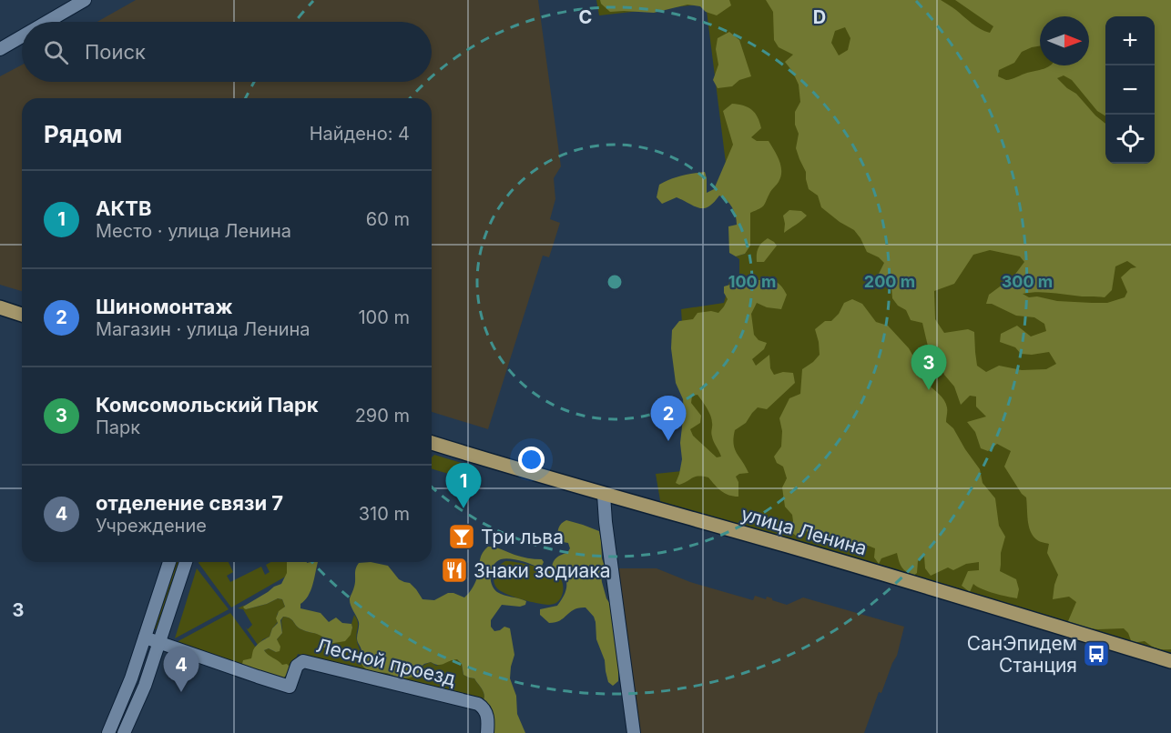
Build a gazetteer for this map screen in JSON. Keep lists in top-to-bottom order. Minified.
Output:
{"streets":{"main road":["улица Ленина"],"street":["Лесной проезд"]},"places":{"bar":["Три льва"],"restaurant":["Знаки зодиака"],"bus stop":["СанЭпидем Станция"]},"north":"right","page":{"map_buttons":["+","−"],"search":"Поиск","heading":["Рядом","Найдено: 4"],"list":[{"mark":"1","name":"АКТВ","note":"Место · улица Ленина","value":"60 m"},{"mark":"2","name":"Шиномонтаж","note":"Магазин · улица Ленина","value":"100 m"},{"mark":"3","name":"Комсомольский Парк","note":"Парк","value":"290 m"},{"mark":"4","name":"отделение связи 7","note":"Учреждение","value":"310 m"}],"pins":["3","2","1","4"]},"grid":{"columns":["C","D"],"rows":["3"]},"rings":["100 m","200 m","300 m"]}
